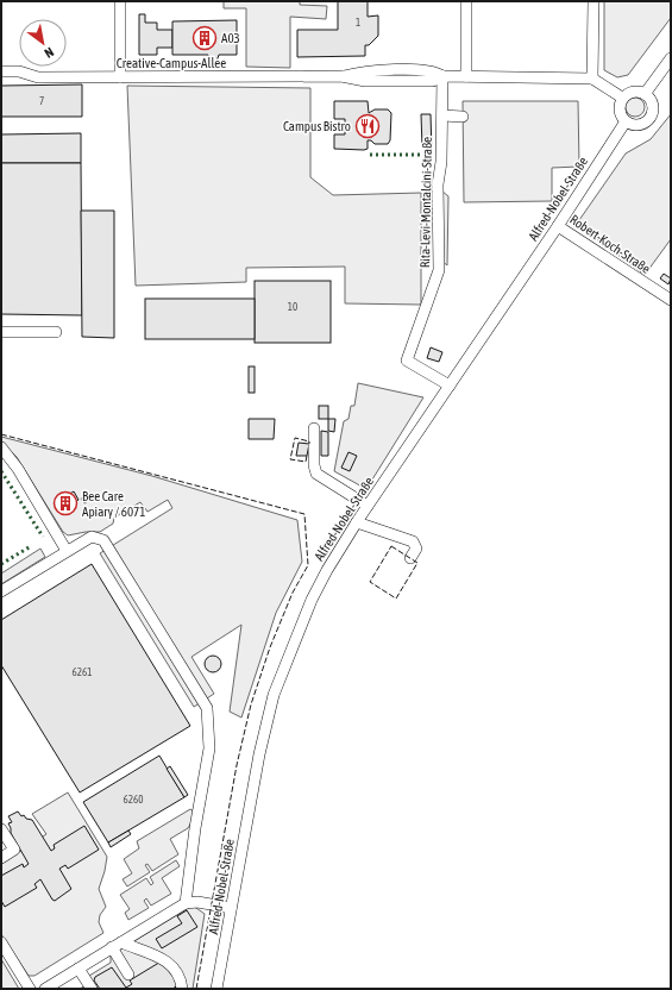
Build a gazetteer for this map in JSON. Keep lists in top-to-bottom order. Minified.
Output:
{"streets":{"street":["Creative-Campus-Allee","Alfred-Nobel-Straße","Rita-Levi-Montalcini-Straße","Robert-Koch-Straße"]},"crossings":[["Creative-Campus-Allee","Rita-Levi-Montalcini-Straße"],["Alfred-Nobel-Straße","Rita-Levi-Montalcini-Straße"],["Alfred-Nobel-Straße","Robert-Koch-Straße"]],"places":{"building":["A03","Bee Care Apiary / 6071"],"restaurant":["Campus Bistro"]},"house_numbers":["1","7","10","6261","6260"],"north":"bottom right"}
